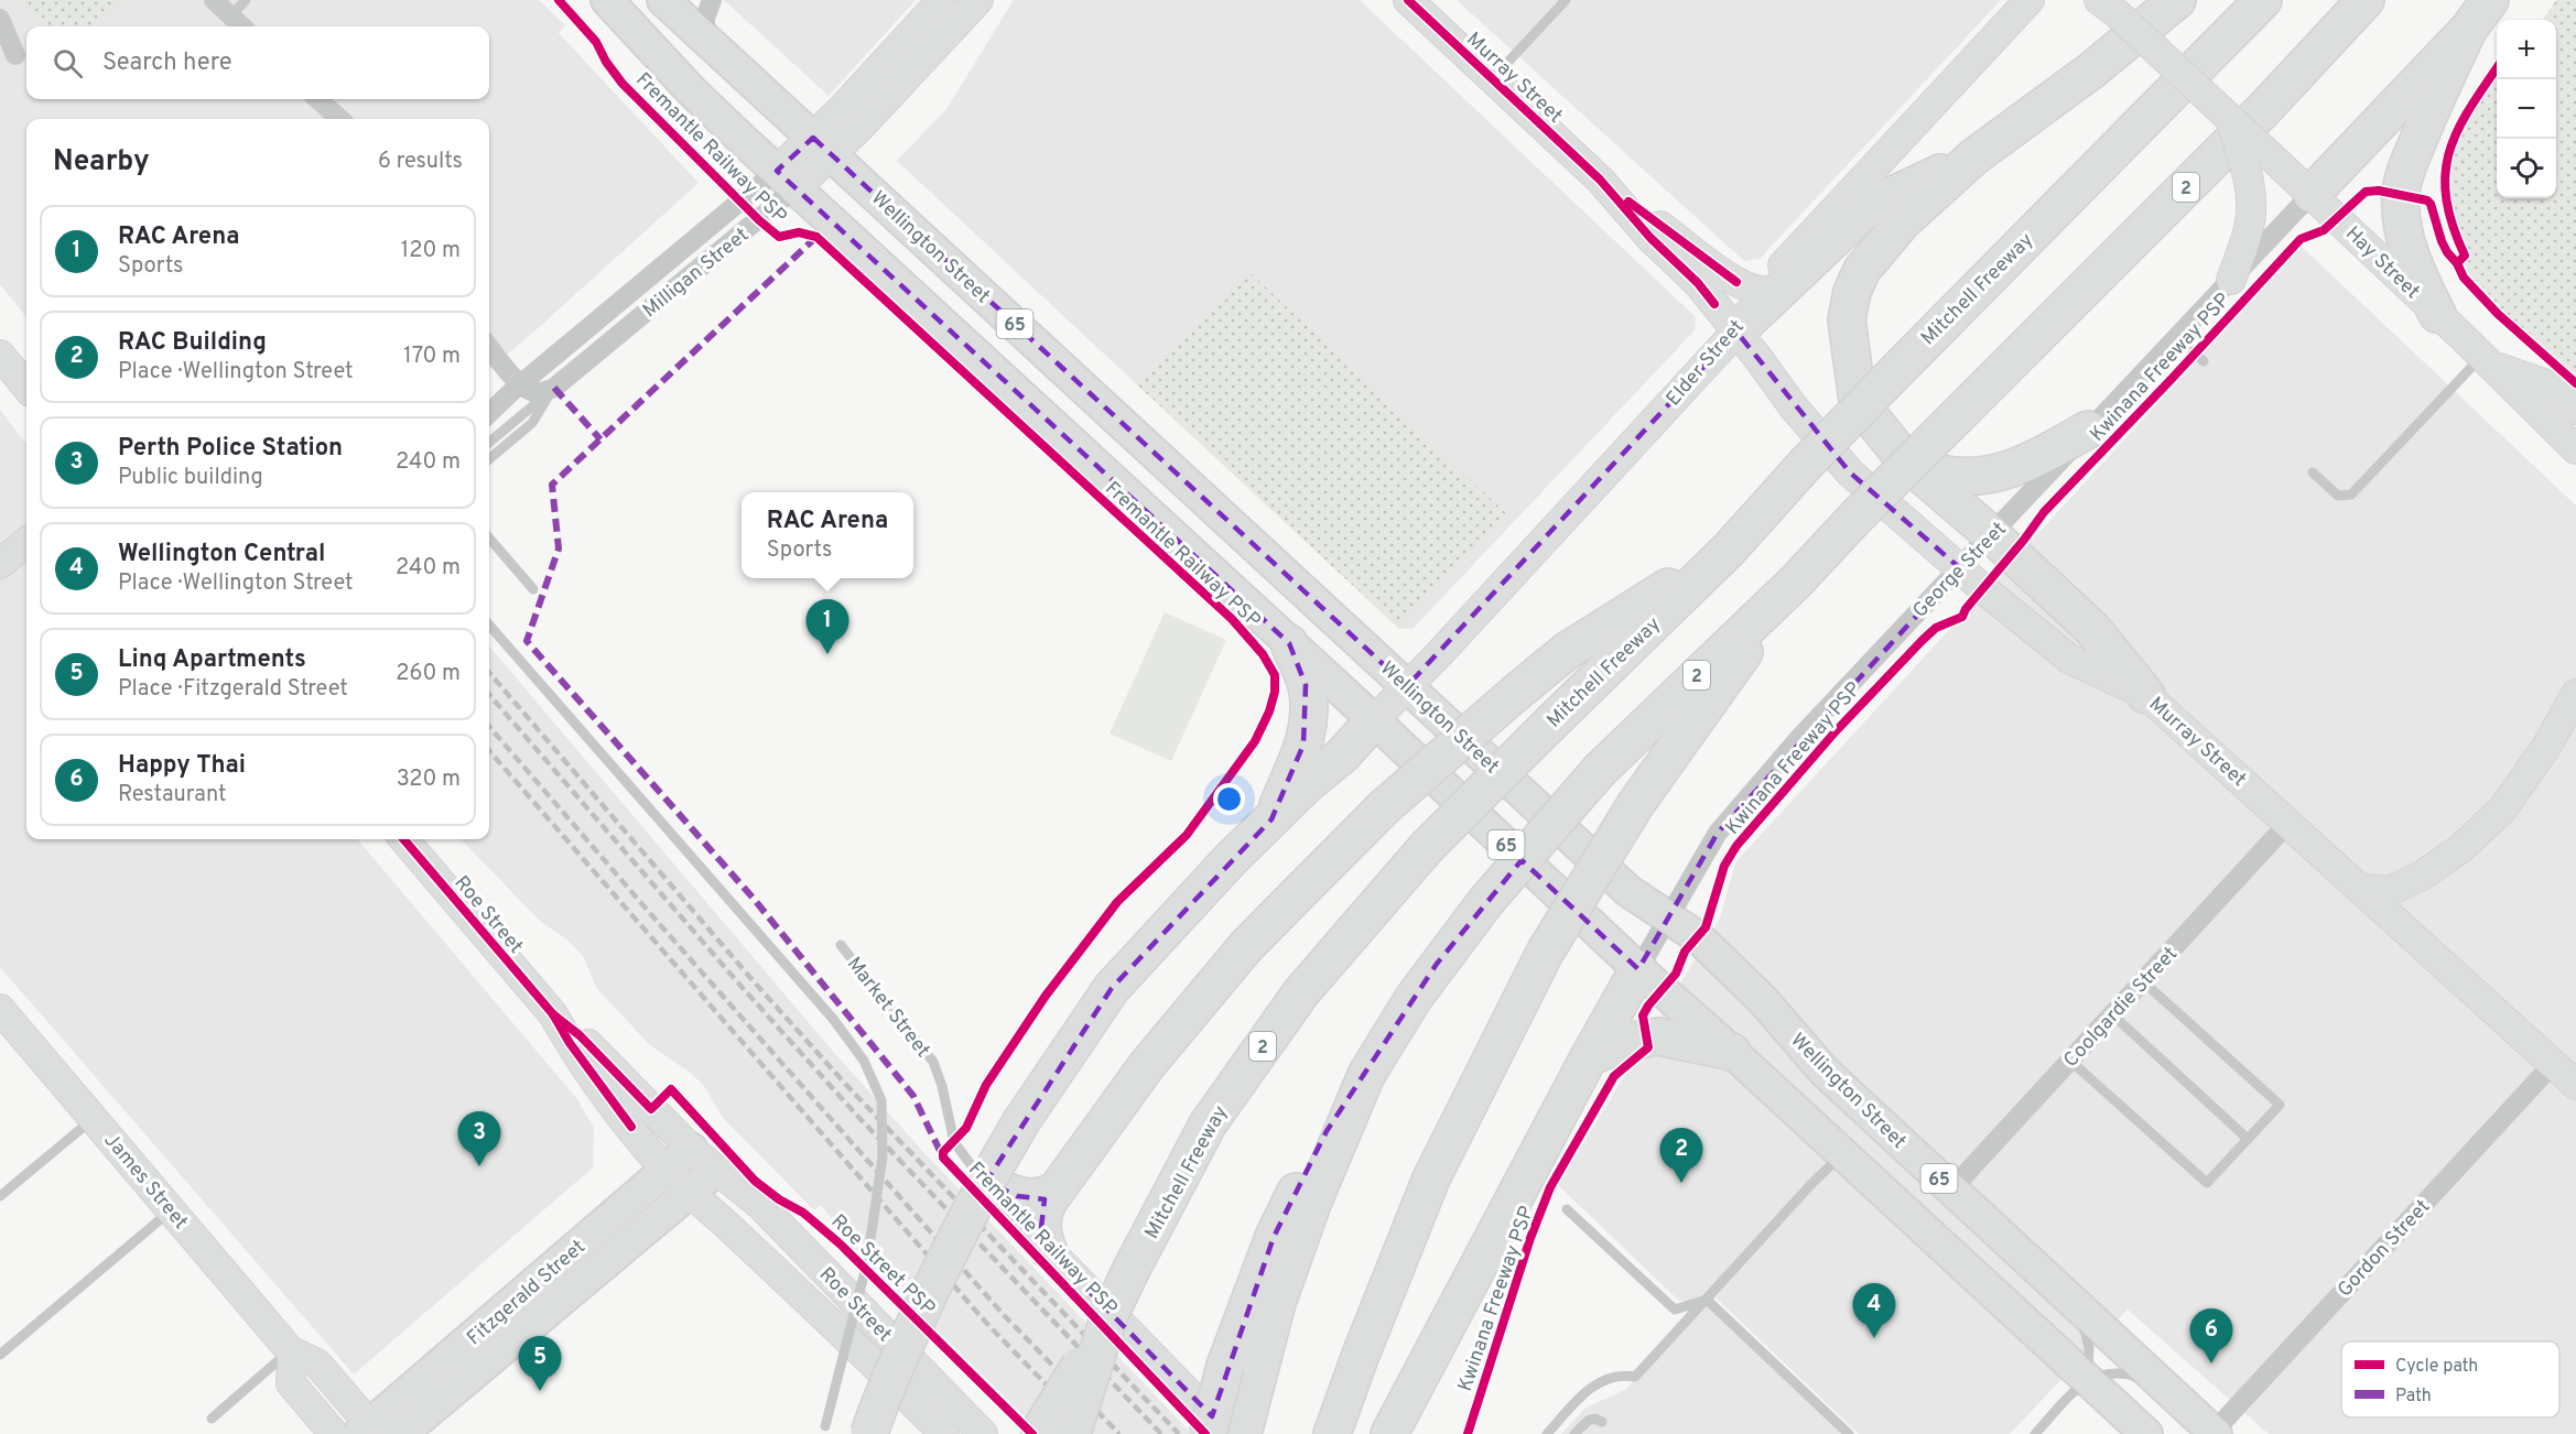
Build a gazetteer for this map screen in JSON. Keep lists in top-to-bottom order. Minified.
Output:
{"streets":{"highway":["2","Mitchell Freeway"],"main road":["Murray Street","Wellington Street","Hay Street","Milligan Street","65","Elder Street","Roe Street","Market Street","James Street","Fitzgerald Street"],"street":["George Street","Coolgardie Street","Gordon Street"],"cycle path":["Fremantle Railway PSP","Kwinana Freeway PSP","Roe Street PSP"]},"crossings":[["Murray Street","Elder Street"],["Murray Street","George Street"],["Murray Street","Coolgardie Street"],["Murray Street","Gordon Street"],["2","Mitchell Freeway"],["Wellington Street","Milligan Street"],["Wellington Street","Elder Street"],["Wellington Street","George Street"],["Wellington Street","Coolgardie Street"],["Wellington Street","Gordon Street"],["Hay Street","George Street"],["Milligan Street","65"],["65","Elder Street"],["65","George Street"],["Roe Street","Fitzgerald Street"],["James Street","Fitzgerald Street"]],"legend":["Cycle path","Path"],"page":{"map_buttons":["+","−"],"search":"Search here","heading":["Nearby","6 results"],"list":[{"mark":"1","name":"RAC Arena","note":"Sports","value":"120 m"},{"mark":"2","name":"RAC Building","note":"Place · Wellington Street","value":"170 m"},{"mark":"3","name":"Perth Police Station","note":"Public building","value":"240 m"},{"mark":"4","name":"Wellington Central","note":"Place · Wellington Street","value":"240 m"},{"mark":"5","name":"Linq Apartments","note":"Place · Fitzgerald Street","value":"260 m"},{"mark":"6","name":"Happy Thai","note":"Restaurant","value":"320 m"}],"popup":["RAC Arena","Sports"],"pins":["1","3","2","4","6","5"]}}
